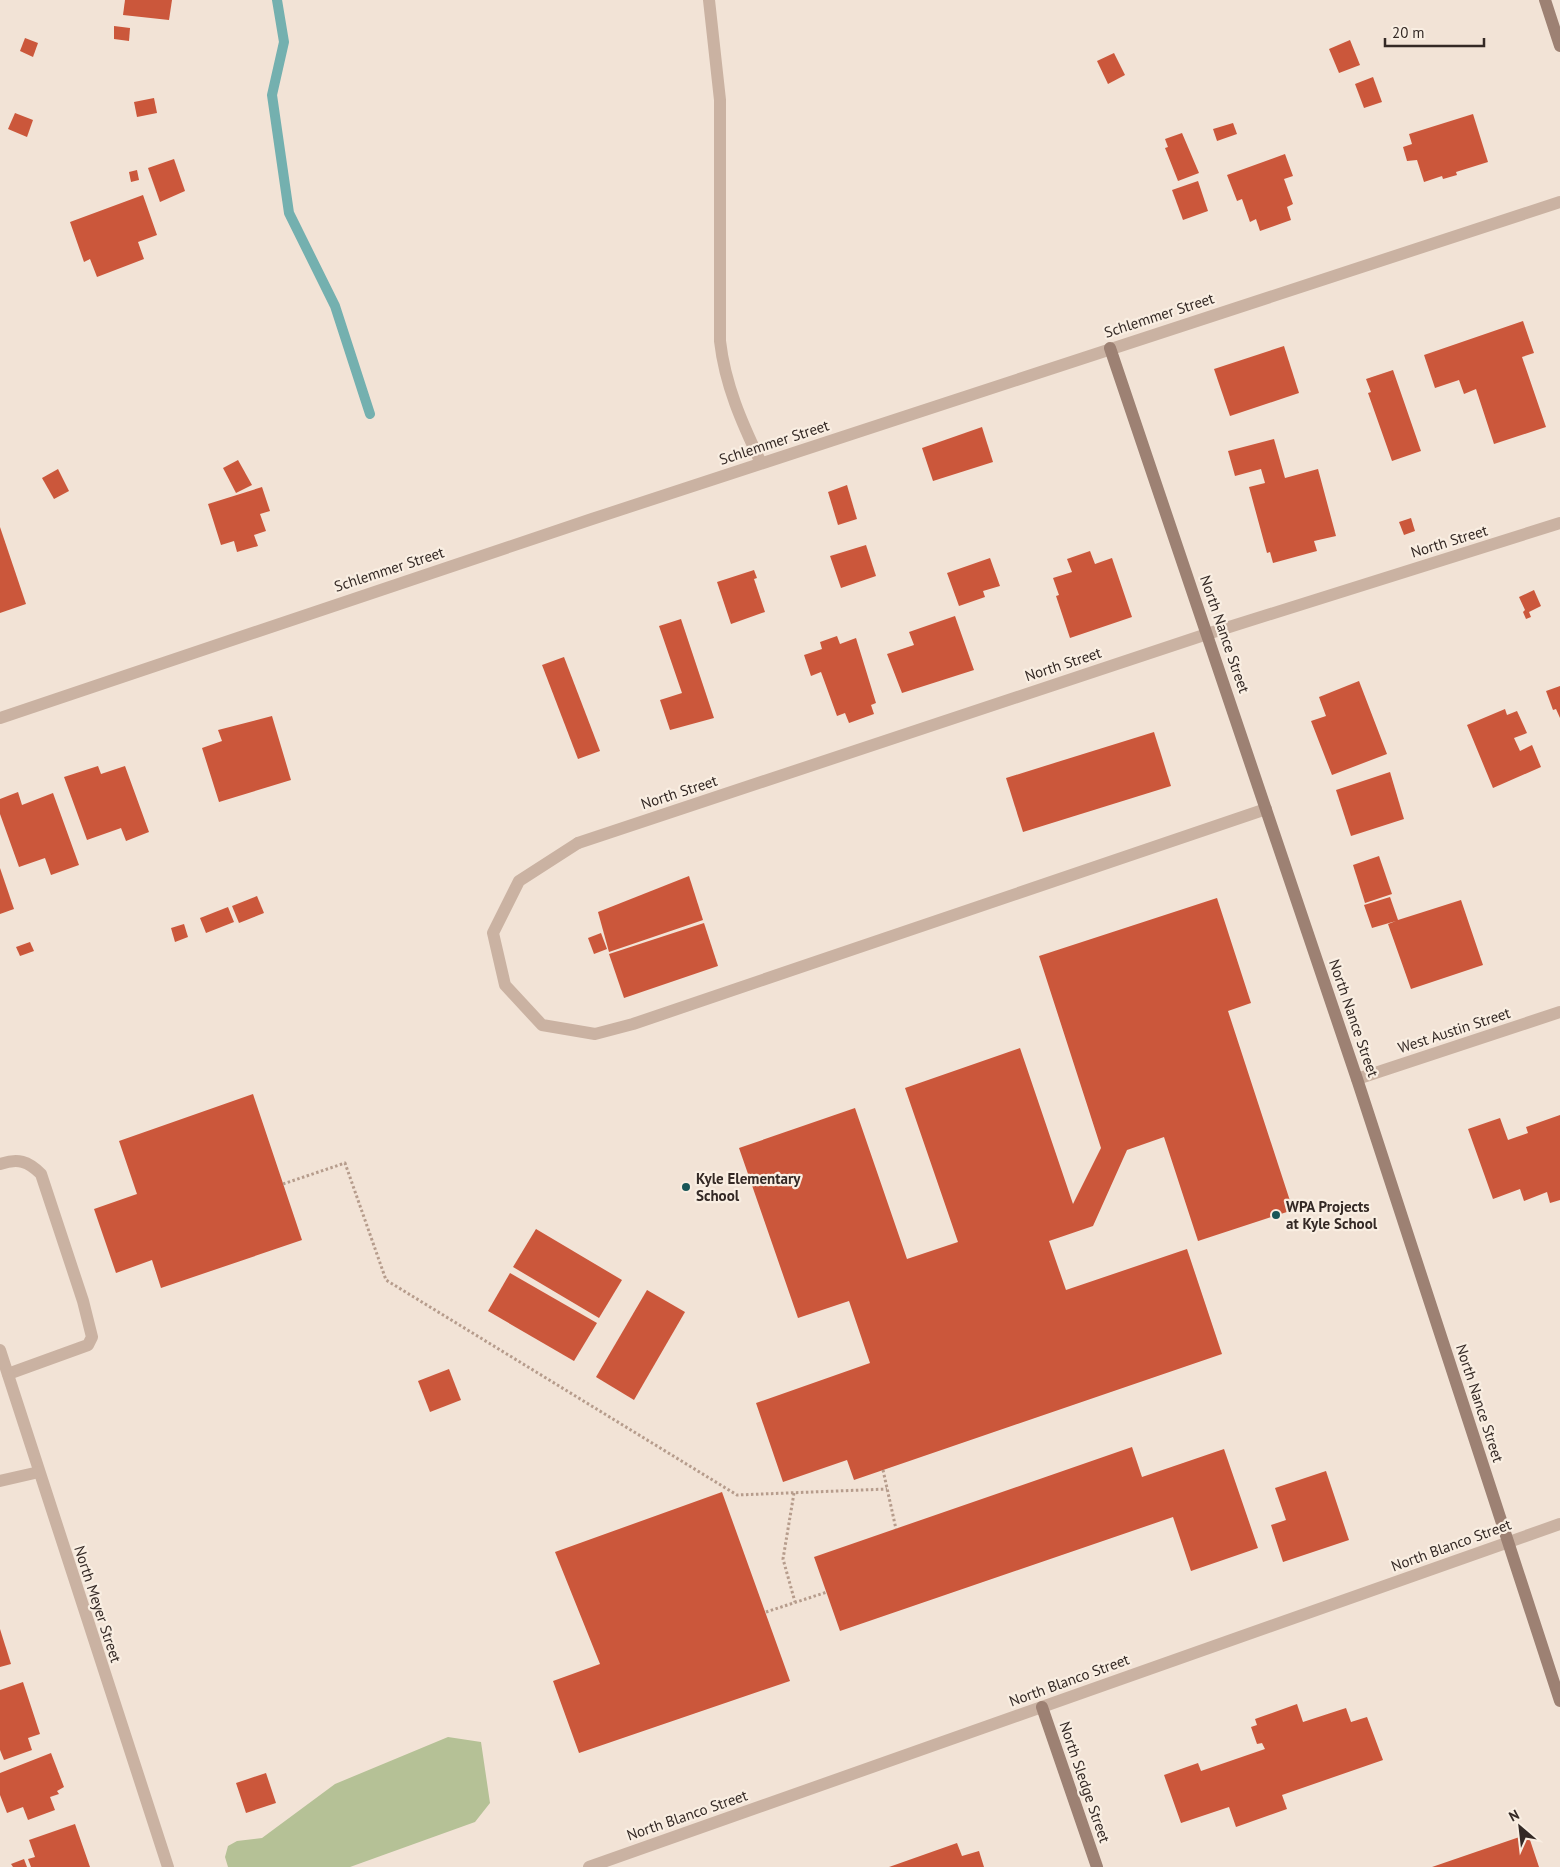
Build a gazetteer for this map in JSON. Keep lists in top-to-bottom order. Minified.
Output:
{"streets":{"street":["Schlemmer Street","North Street","North Nance Street","West Austin Street","North Blanco Street","North Meyer Street","North Sledge Street"]},"crossings":[["Schlemmer Street","North Nance Street"],["North Street","North Nance Street"],["North Nance Street","West Austin Street"],["North Nance Street","North Blanco Street"],["North Blanco Street","North Sledge Street"]],"places":["Kyle Elementary School","WPA Projects at Kyle School"],"scale_bar":"20 m","north":"top left"}
